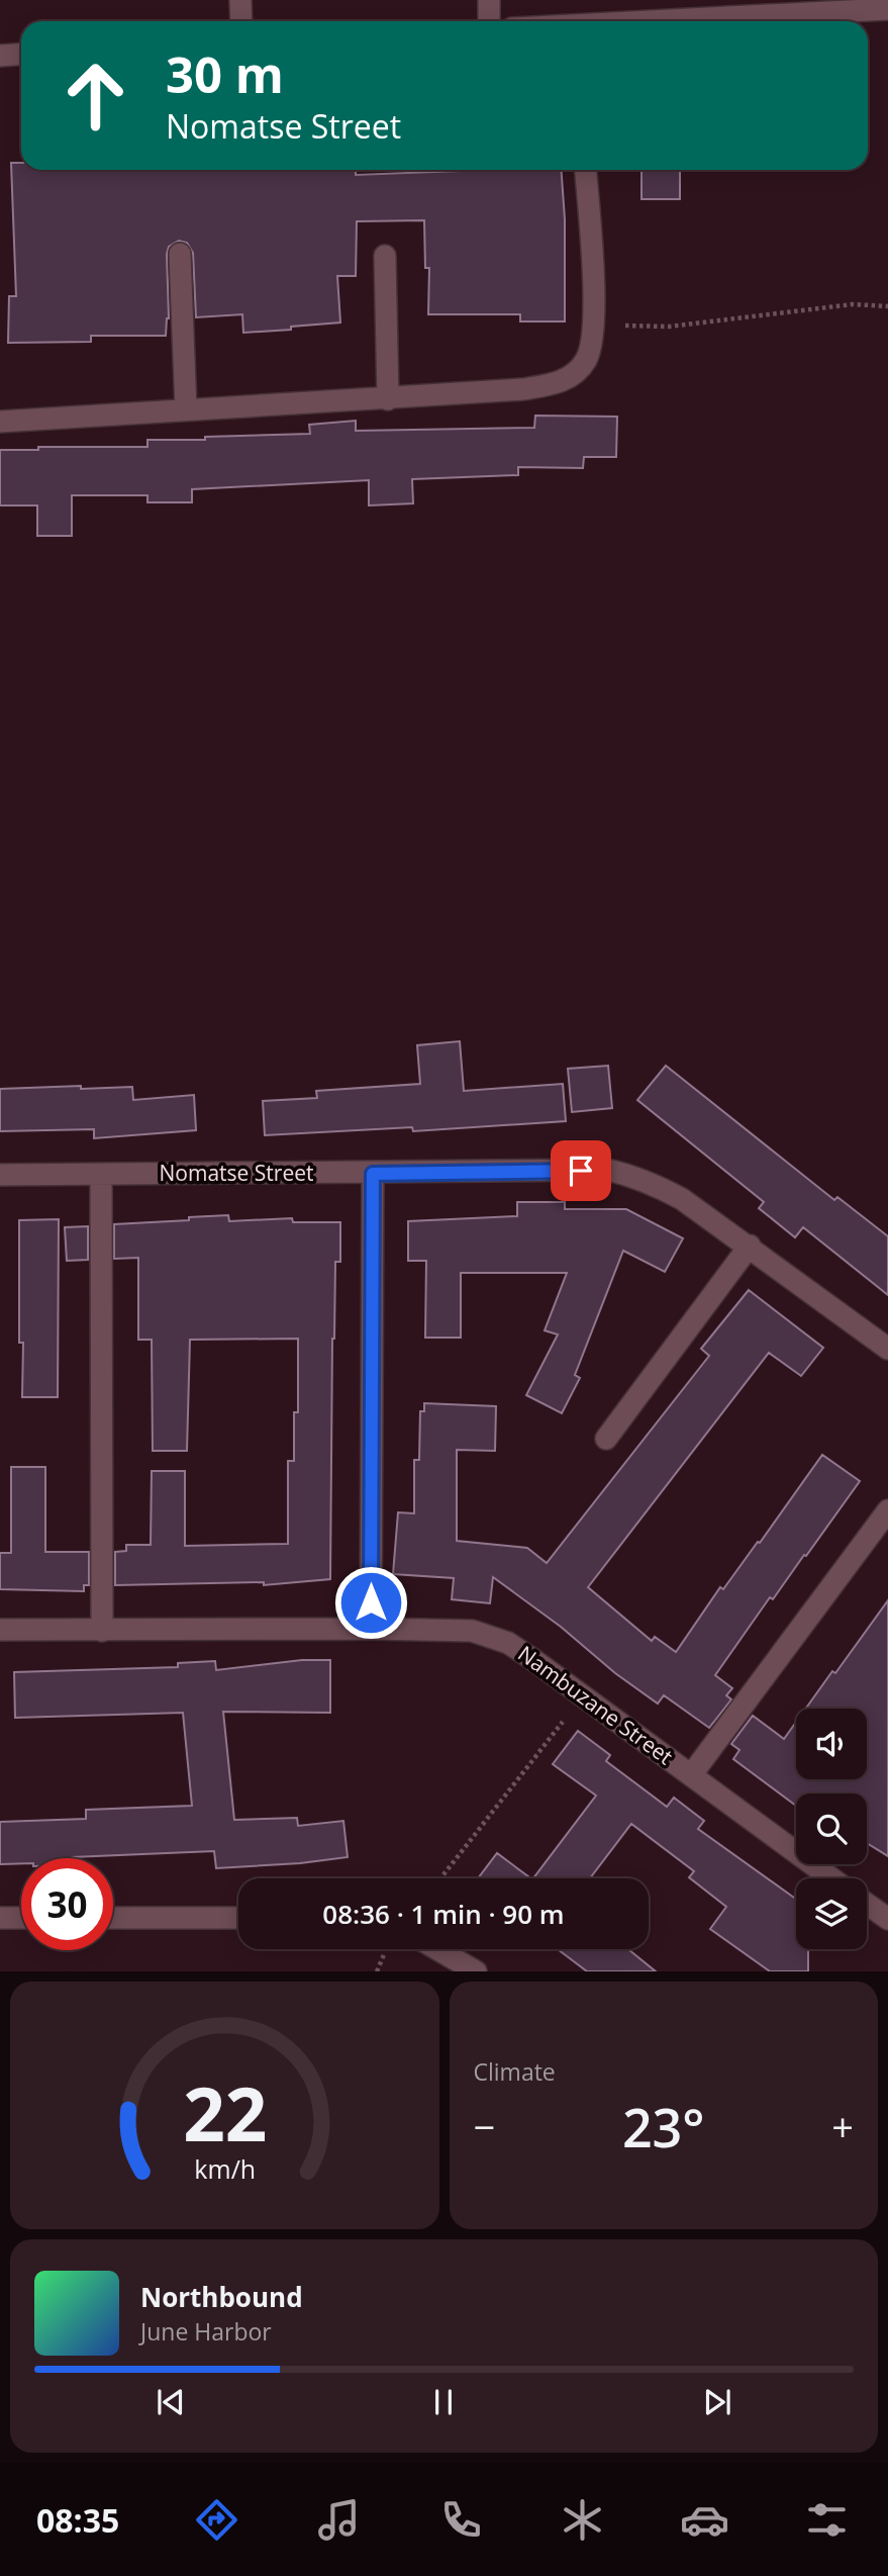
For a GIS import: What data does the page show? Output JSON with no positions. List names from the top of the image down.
{
  "streets": {
    "street": ["Nomatse Street", "Nambuzane Street"]
  },
  "page": {
    "turn": ["30 m", "Nomatse Street"],
    "limit": "30",
    "trip": "08:36 · 1 min · 90 m",
    "tile": "Climate",
    "heat": ["−", "23°", "+"],
    "song": ["Northbound", "June Harbor"],
    "tabs": "08:35",
    "gauge": ["22", "km/h"]
  }
}
